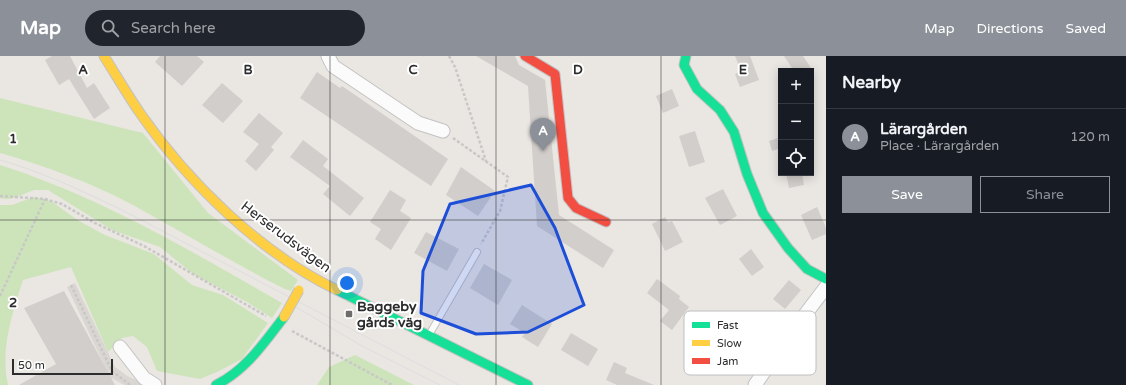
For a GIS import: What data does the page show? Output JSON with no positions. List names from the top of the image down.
{
  "streets": {
    "street": ["Herserudsvägen"]
  },
  "places": {
    "transit": ["Baggeby gårds väg"]
  },
  "legend": ["Fast", "Slow", "Jam"],
  "scale_bar": "50 m",
  "page": {
    "header": "Map",
    "search": "Search here",
    "nav": ["Map", "Directions", "Saved"],
    "heading": "Nearby",
    "map_buttons": ["+", "−"],
    "list": [
      {
        "mark": "A",
        "name": "Lärargården",
        "note": "Place · Lärargården",
        "value": "120 m"
      }
    ],
    "pins": "A",
    "buttons": ["Save", "Share"],
    "scale": "50 m"
  },
  "grid": {
    "columns": [
      "A",
      "B",
      "C",
      "D",
      "E"
    ],
    "rows": ["1", "2"]
  }
}
